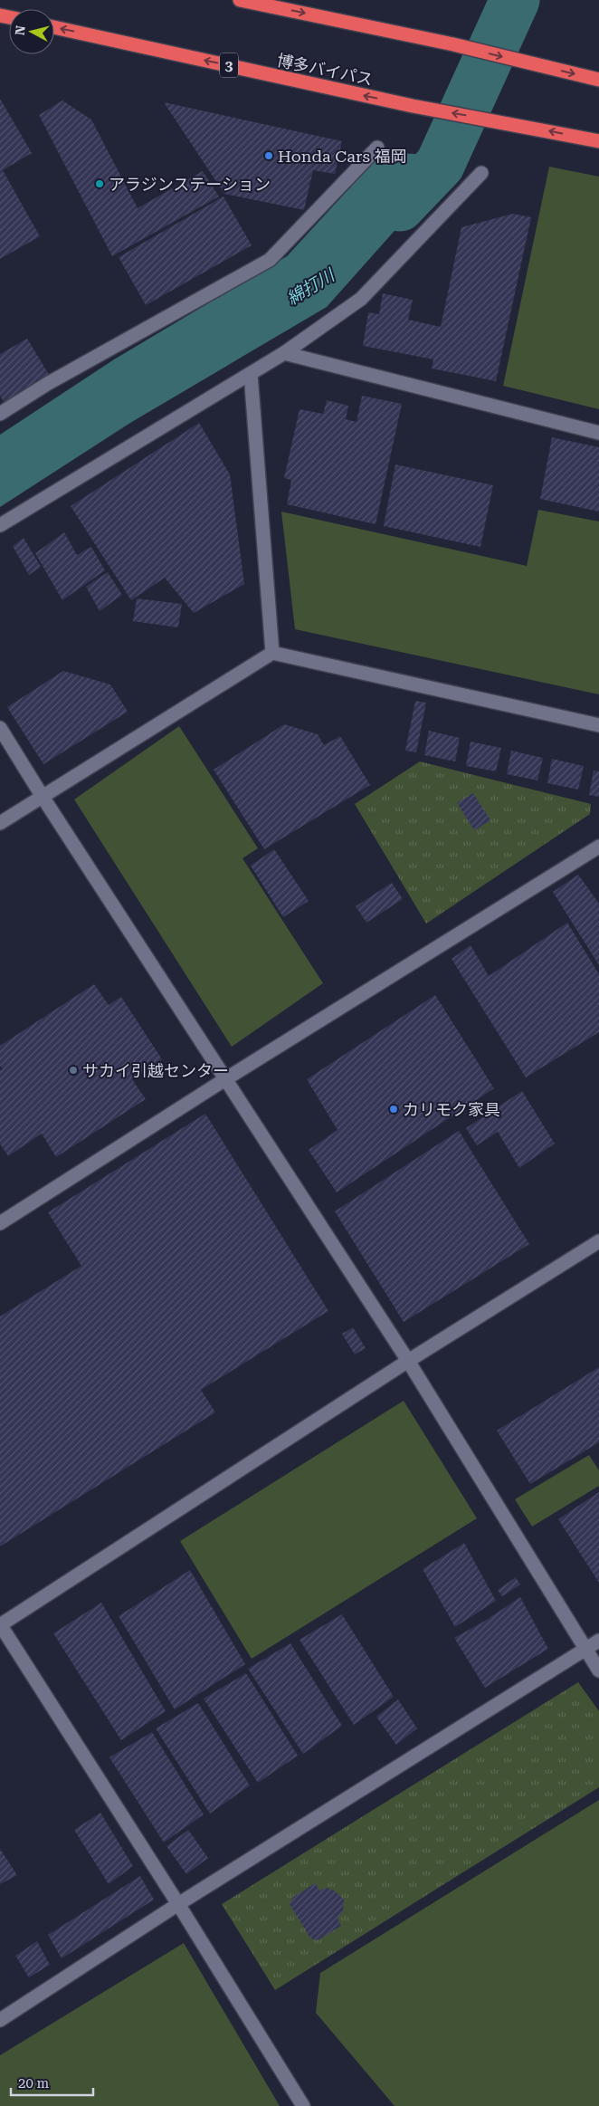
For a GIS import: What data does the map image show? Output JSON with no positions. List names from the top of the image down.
{
  "streets": {
    "highway": ["3", "博多バイパス"]
  },
  "water": ["綿打川"],
  "places": [
    "Honda Cars 福岡",
    "アラジンステーション",
    "サカイ引越センター",
    "カリモク家具"
  ],
  "scale_bar": "20 m",
  "north": "left"
}
